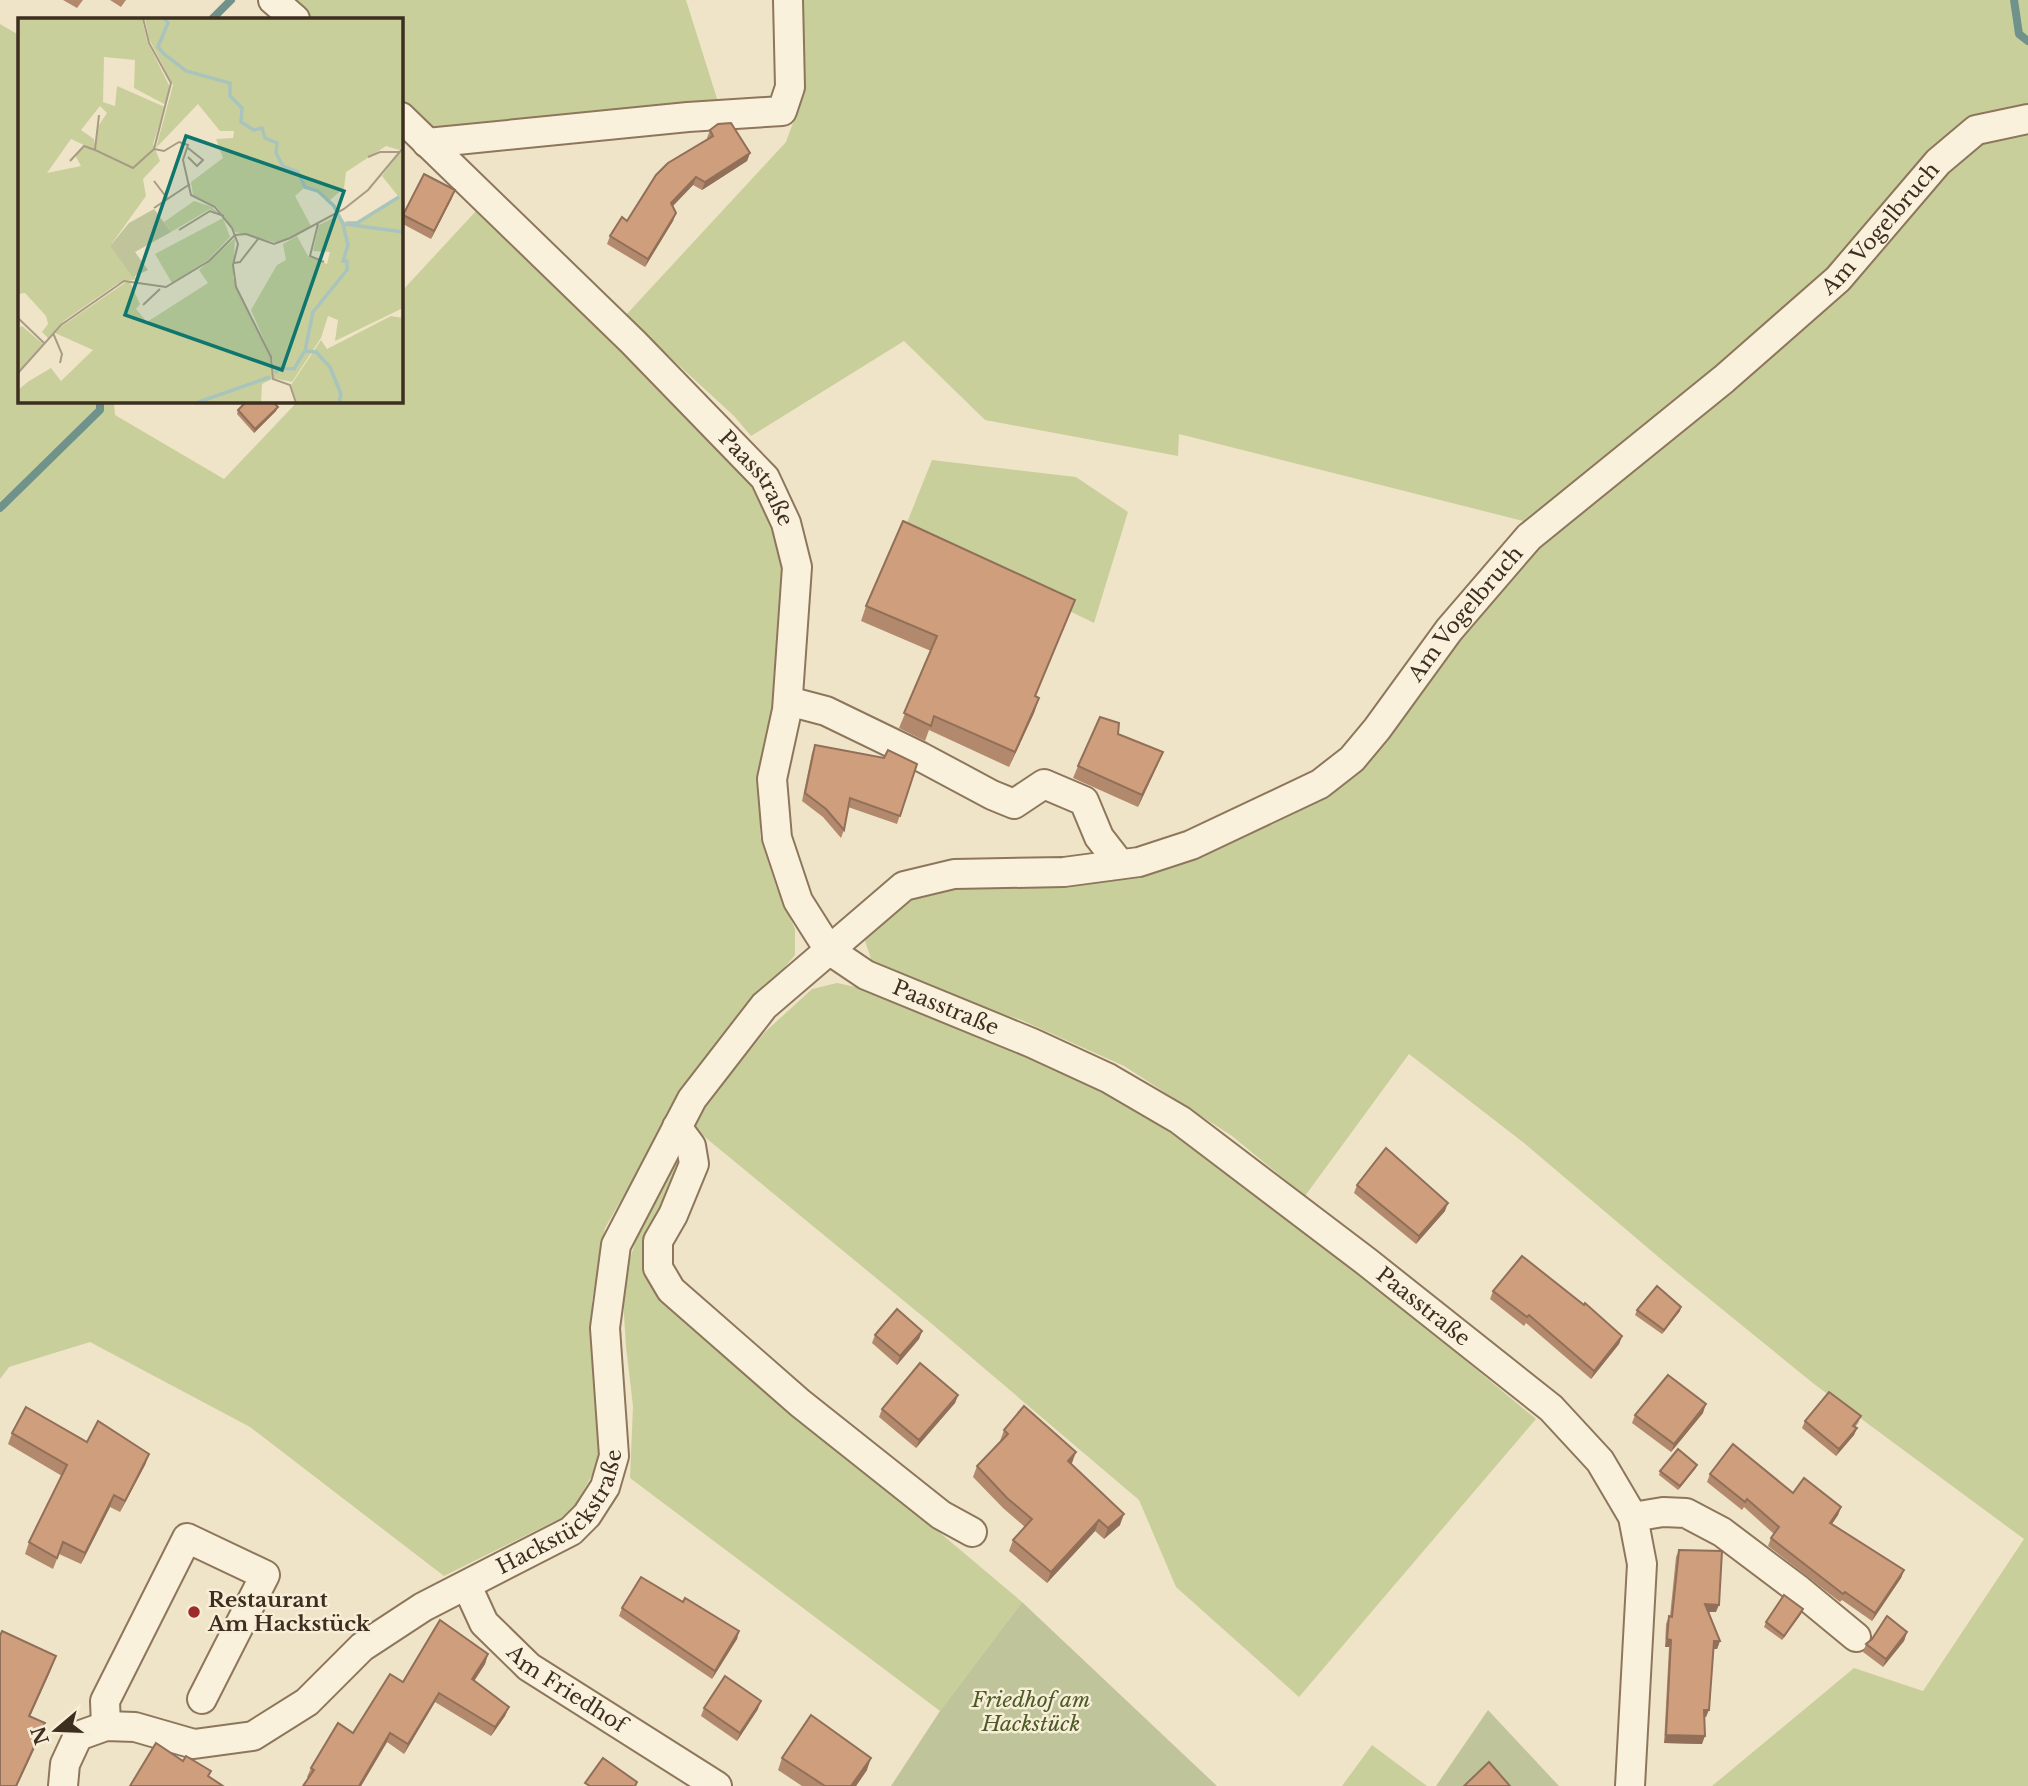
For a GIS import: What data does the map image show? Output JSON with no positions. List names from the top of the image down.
{
  "streets": {
    "street": [
      "Am Vogelbruch",
      "Paasstraße",
      "Hackstückstraße",
      "Am Friedhof"
    ]
  },
  "crossings": [
    ["Am Vogelbruch", "Paasstraße"],
    ["Am Vogelbruch", "Hackstückstraße"],
    ["Paasstraße", "Hackstückstraße"],
    ["Hackstückstraße", "Am Friedhof"]
  ],
  "parks": ["Friedhof am Hackstück"],
  "places": ["Restaurant Am Hackstück"],
  "north": "left"
}
